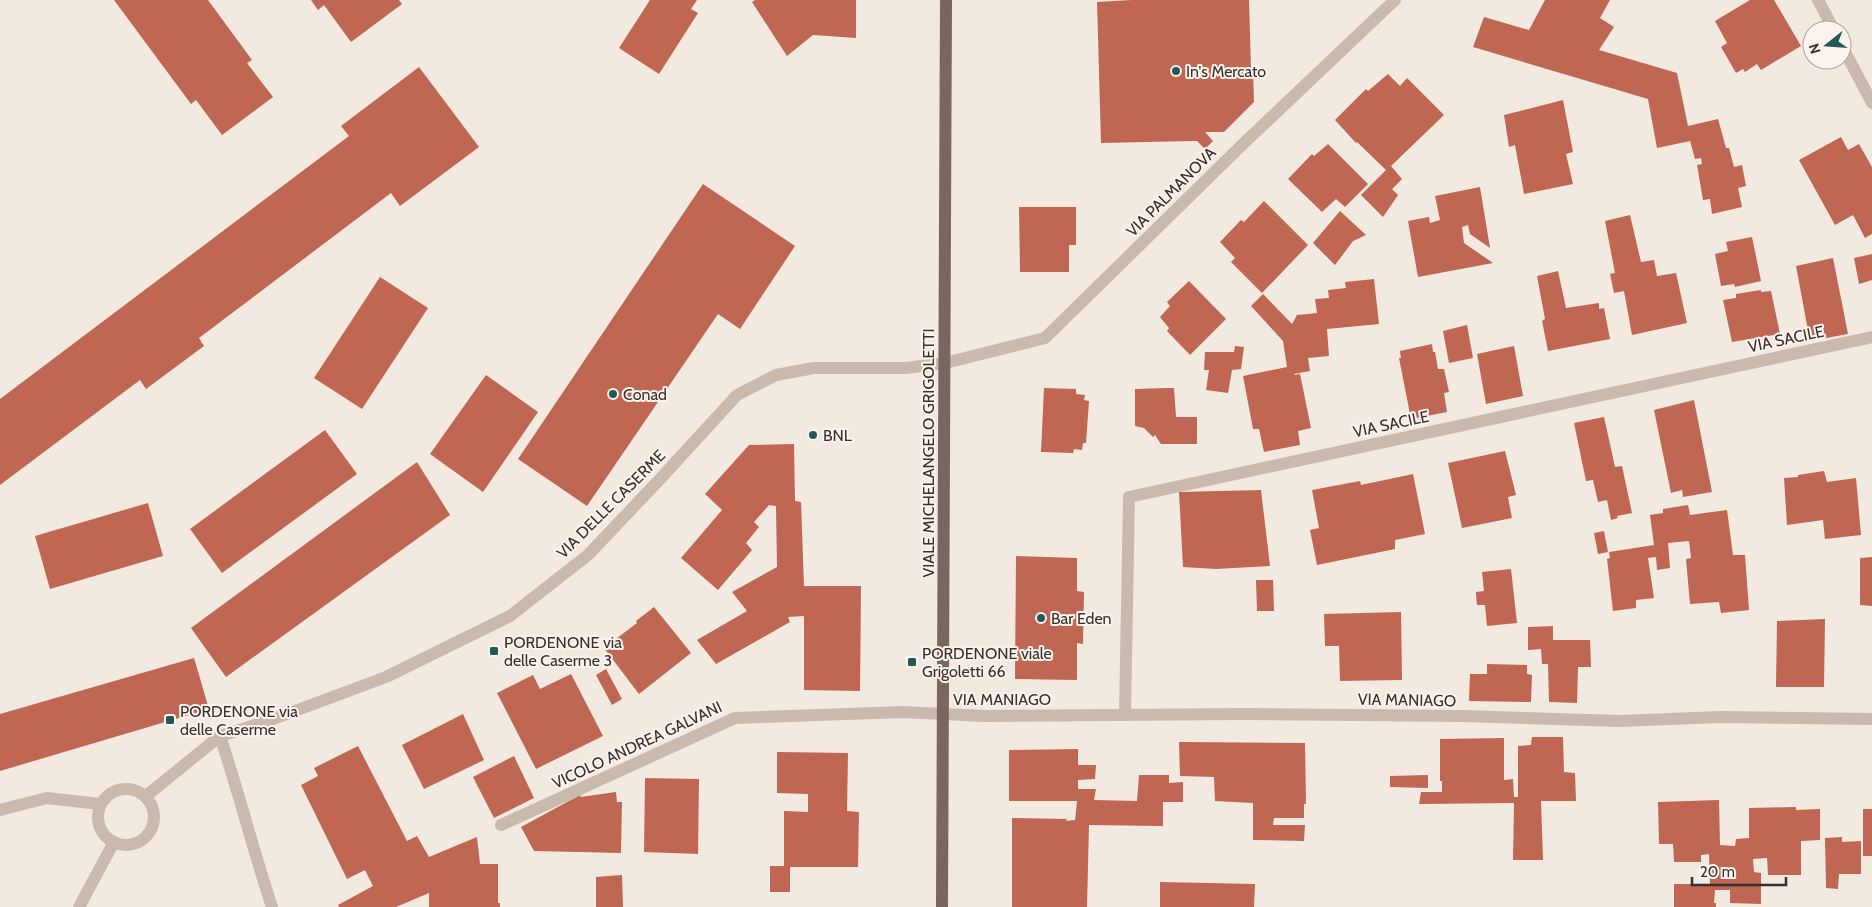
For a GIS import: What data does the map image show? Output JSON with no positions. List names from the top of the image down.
{
  "streets": {
    "main road": ["VIALE MICHELANGELO GRIGOLETTI"],
    "street": [
      "VIA PALMANOVA",
      "VIA SACILE",
      "VIA DELLE CASERME",
      "VIA MANIAGO",
      "VICOLO ANDREA GALVANI"
    ]
  },
  "crossings": [
    ["VIA PALMANOVA", "VIALE MICHELANGELO GRIGOLETTI"],
    ["VIA PALMANOVA", "VIA DELLE CASERME"],
    ["VIA SACILE", "VIA MANIAGO"],
    ["VIALE MICHELANGELO GRIGOLETTI", "VIA DELLE CASERME"],
    ["VIALE MICHELANGELO GRIGOLETTI", "VIA MANIAGO"],
    ["VIALE MICHELANGELO GRIGOLETTI", "VICOLO ANDREA GALVANI"],
    ["VIA MANIAGO", "VICOLO ANDREA GALVANI"]
  ],
  "places": {
    "other": [
      "In's Mercato",
      "Conad",
      "BNL",
      "Bar Eden"
    ],
    "transit": ["PORDENONE via delle Caserme 3", "PORDENONE viale Grigoletti 66", "PORDENONE via delle Caserme"]
  },
  "scale_bar": "20 m",
  "north": "left"
}
